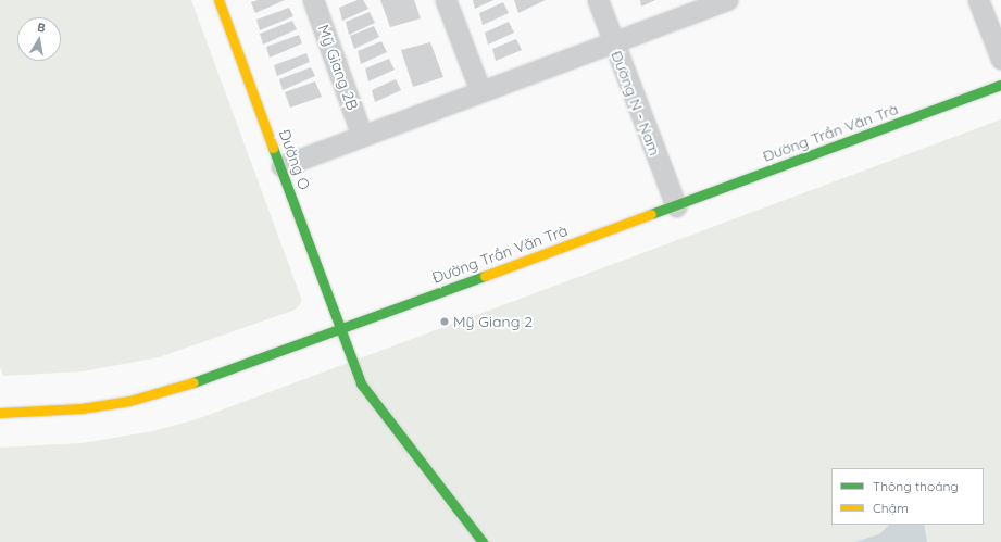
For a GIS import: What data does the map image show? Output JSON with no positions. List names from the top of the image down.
{
  "streets": {
    "main road": ["Đường Trần Văn Trà", "Đường O"],
    "street": ["Mỹ Giang 2B", "Đường N - Nam"]
  },
  "crossings": [
    ["Đường N - Nam", "Đường Trần Văn Trà"],
    ["Đường Trần Văn Trà", "Đường O"]
  ],
  "places": ["Mỹ Giang 2"],
  "legend": ["Thông thoáng", "Chậm"],
  "north": "top"
}
